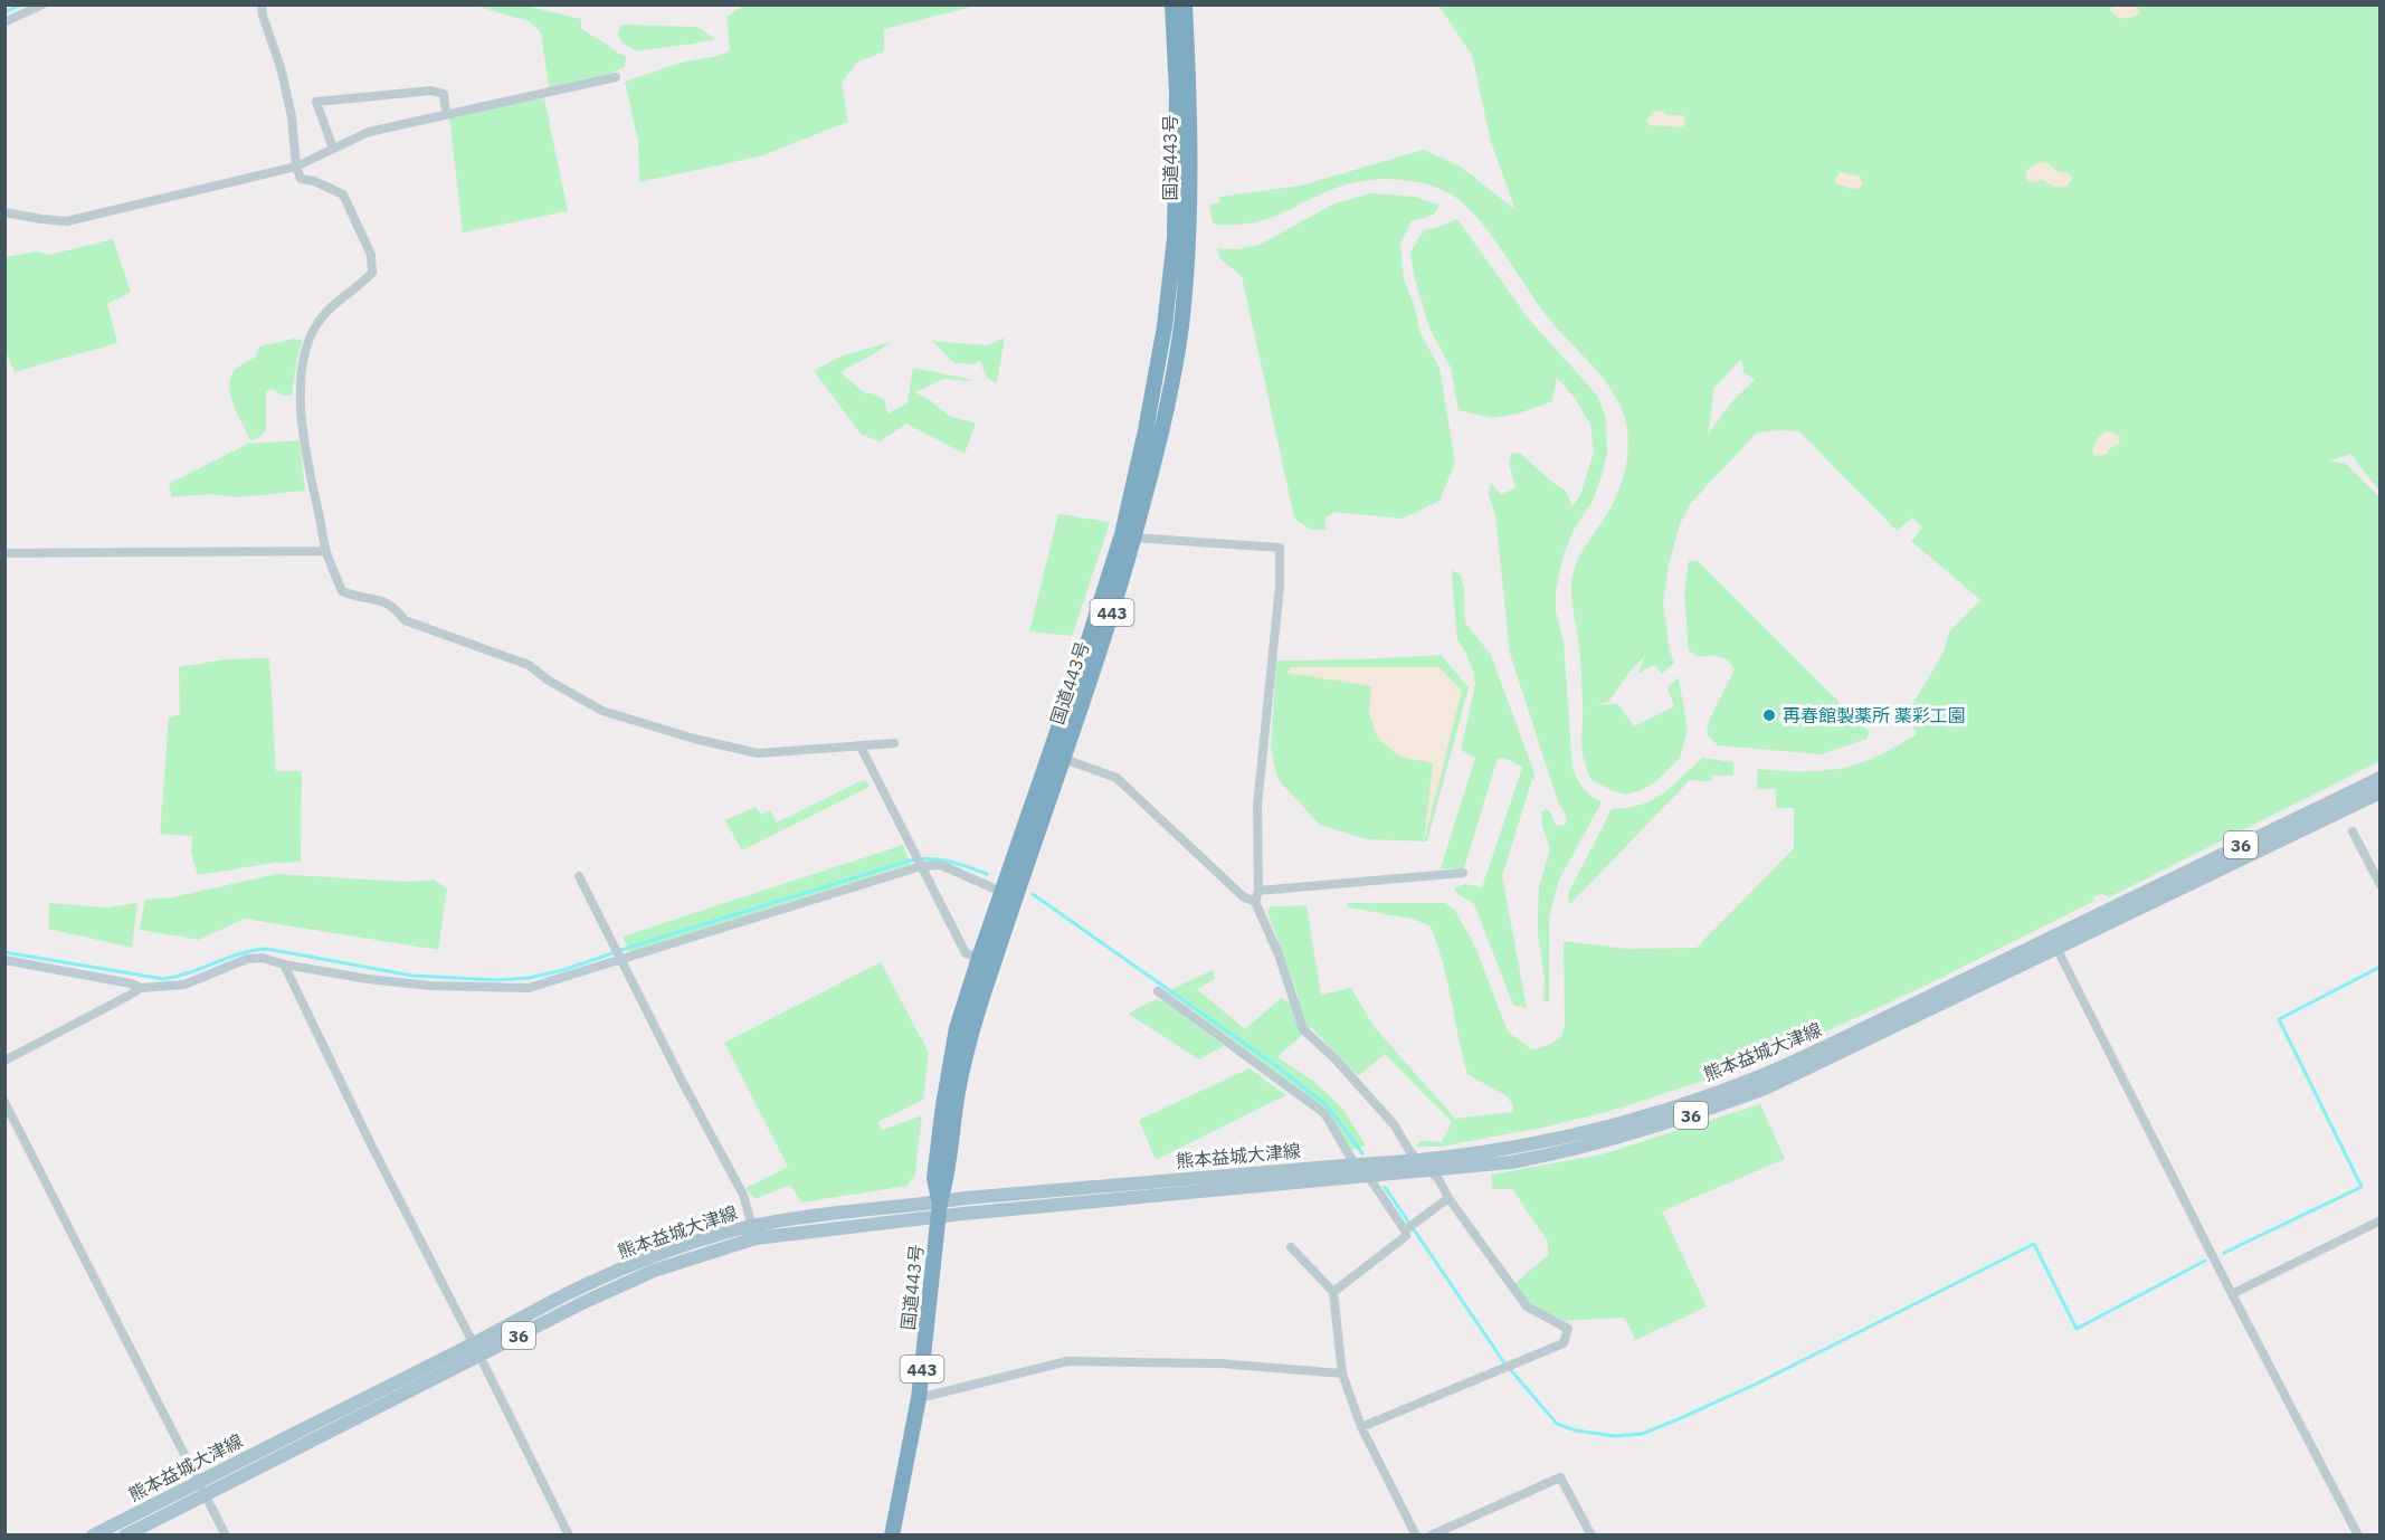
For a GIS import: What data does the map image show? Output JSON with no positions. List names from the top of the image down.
{
  "streets": {
    "highway": ["国道443号", "443"],
    "main road": ["36", "熊本益城大津線"]
  },
  "crossings": [
    ["国道443号", "熊本益城大津線"]
  ],
  "places": ["再春館製薬所 薬彩工園"]
}
